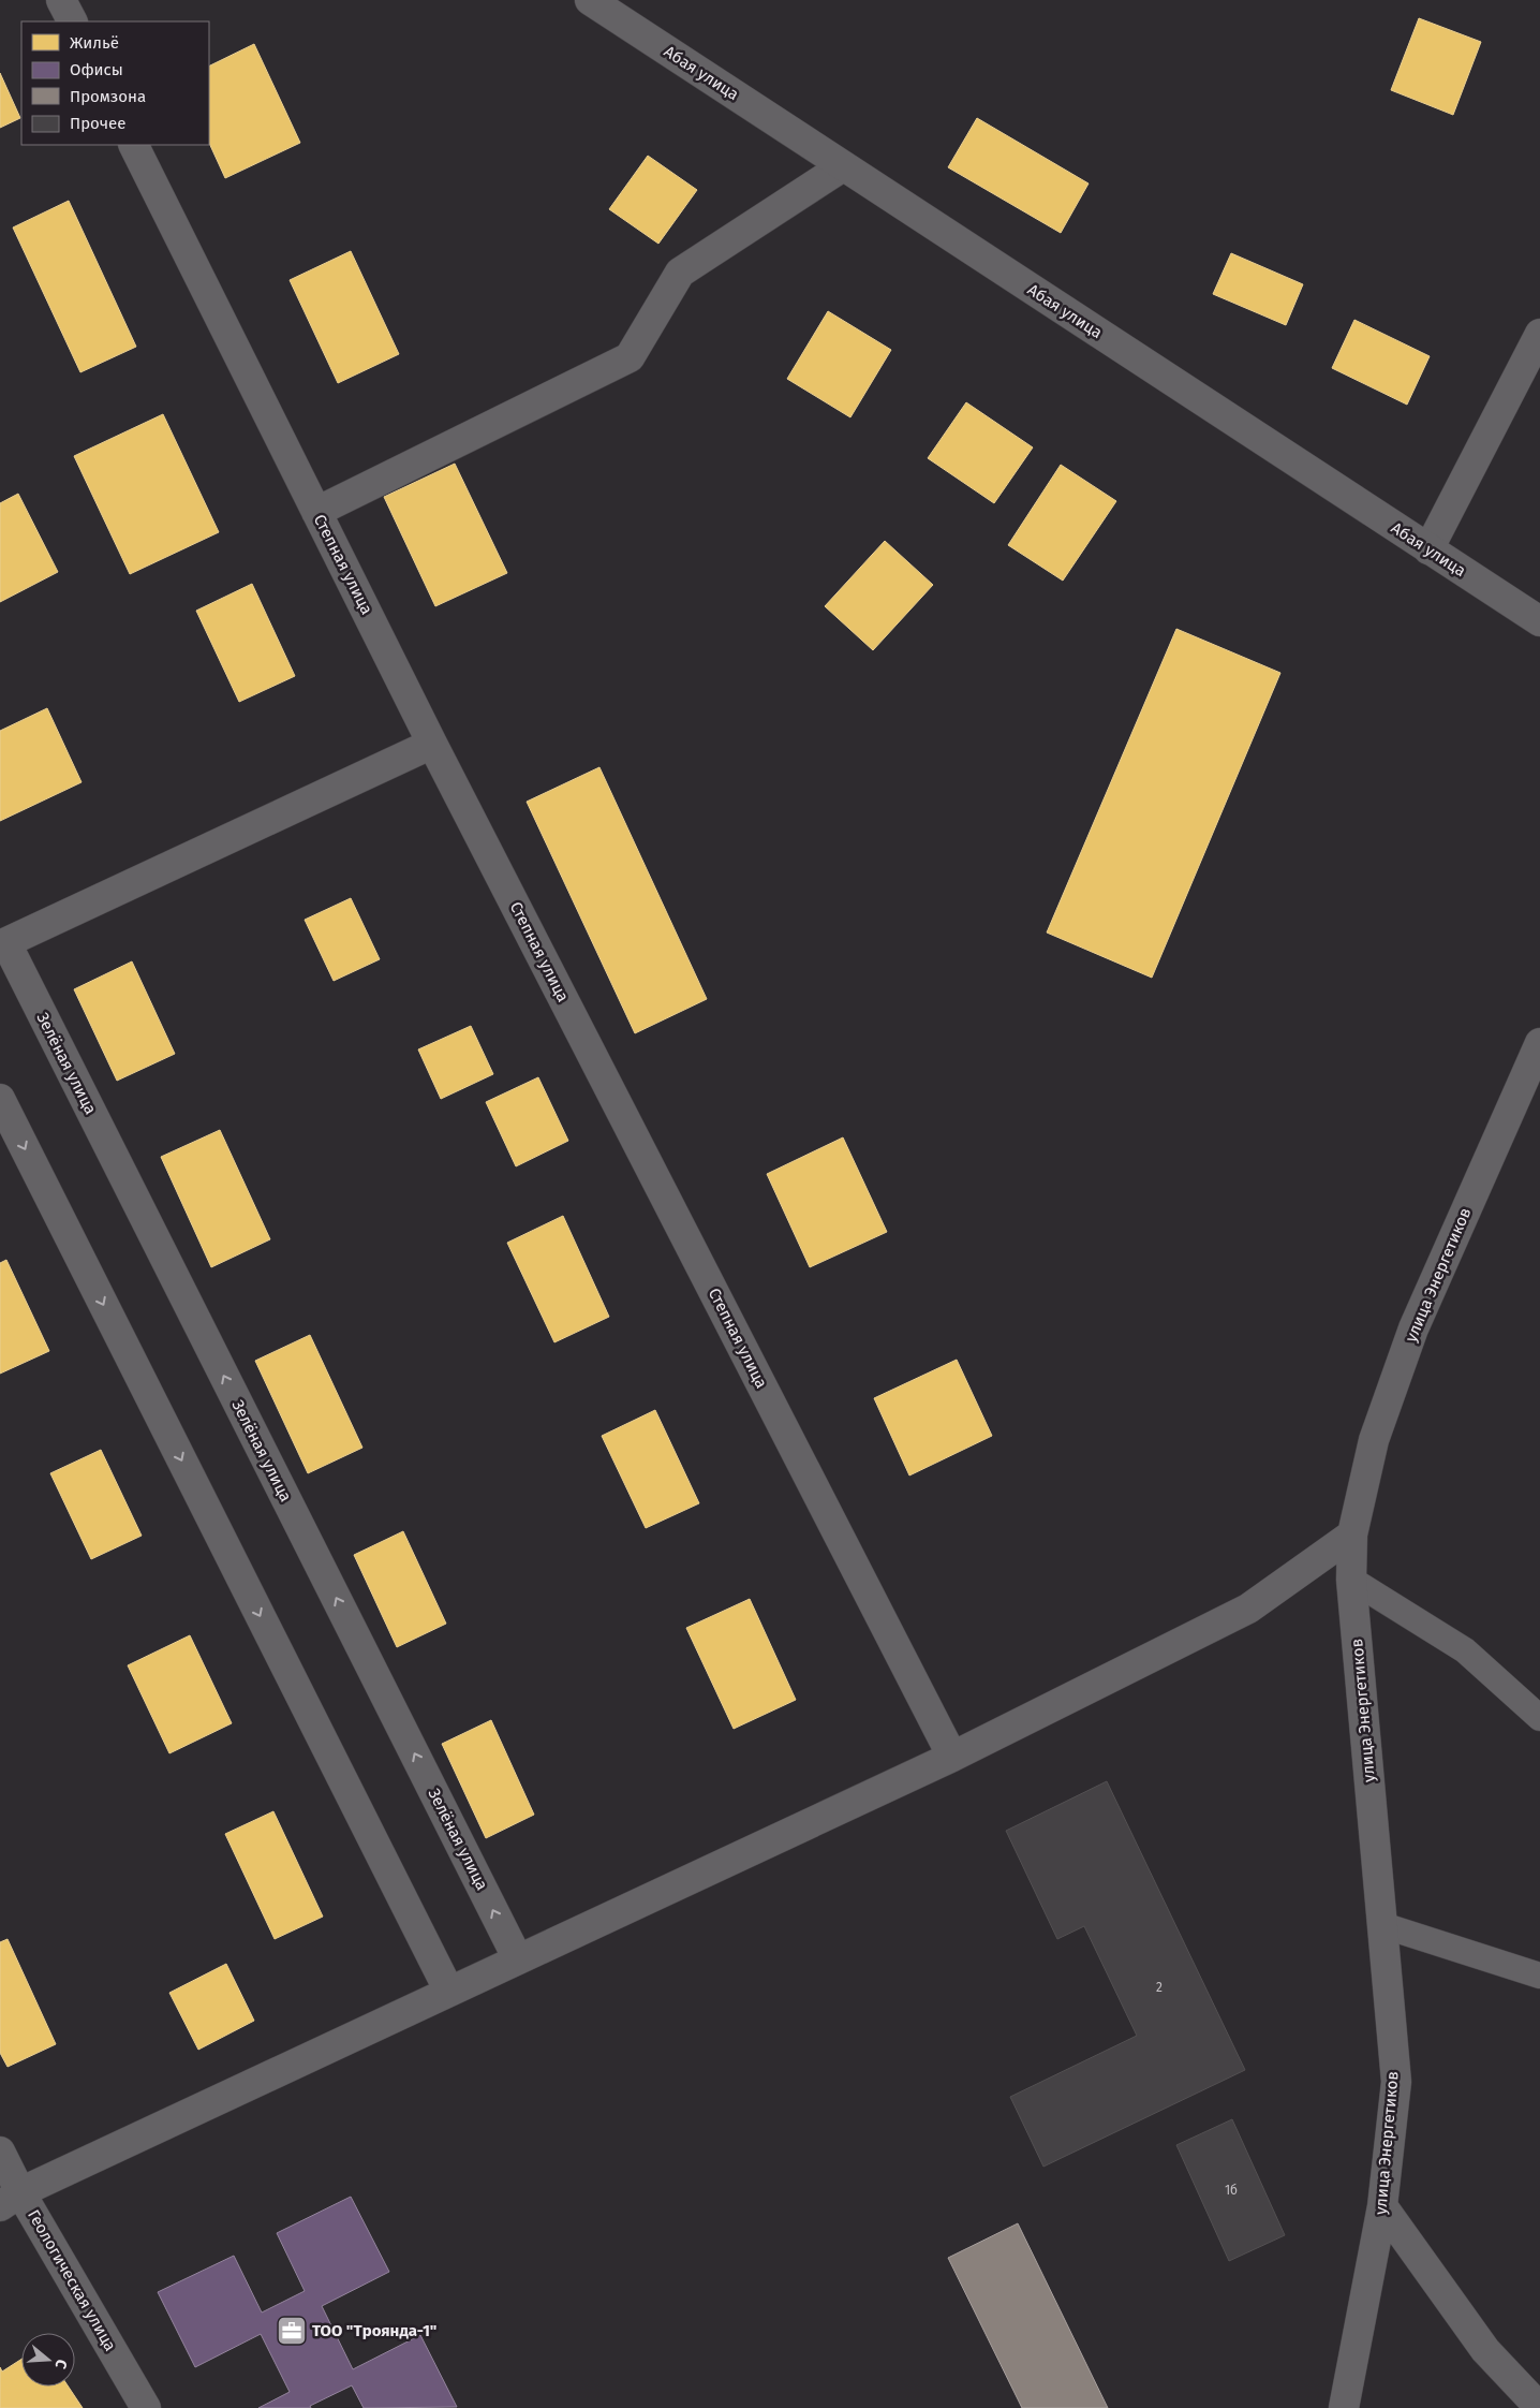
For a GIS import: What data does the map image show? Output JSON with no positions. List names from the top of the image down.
{
  "streets": {
    "street": [
      "Абая улица",
      "Степная улица",
      "Зелёная улица",
      "улица Энергетиков",
      "Геологическая улица"
    ]
  },
  "places": {
    "office": ["ТОО \"Троянда-1\""]
  },
  "house_numbers": ["2", "1б"],
  "legend": [
    "Жильё",
    "Офисы",
    "Промзона",
    "Прочее"
  ],
  "north": "right"
}
